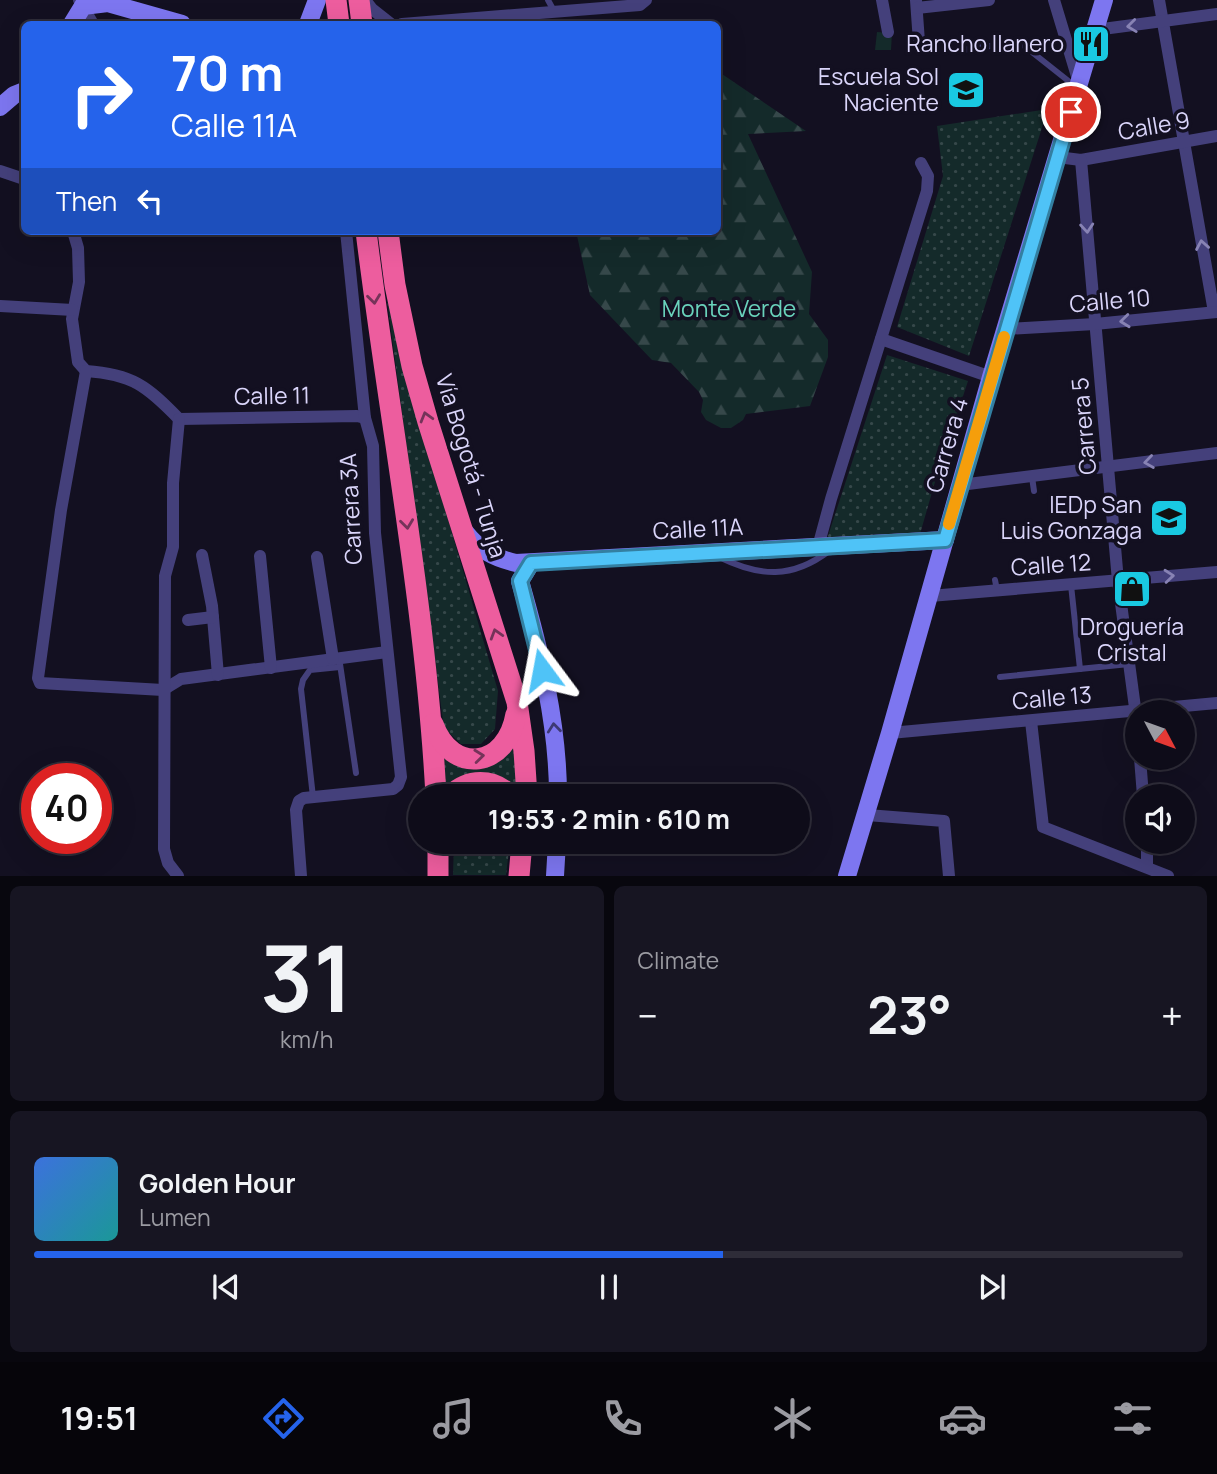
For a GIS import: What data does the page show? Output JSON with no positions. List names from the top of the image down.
{
  "streets": {
    "highway": ["Vía Bogotá - Tunja"],
    "street": [
      "Calle 9",
      "Calle 10",
      "Calle 11",
      "Carrera 5",
      "Carrera 4",
      "Carrera 3A",
      "Calle 11A",
      "Calle 12",
      "Calle 13"
    ]
  },
  "crossings": [
    ["Calle 9", "Carrera 5"],
    ["Calle 9", "Carrera 4"],
    ["Calle 10", "Carrera 5"],
    ["Calle 10", "Carrera 4"],
    ["Calle 11", "Carrera 3A"],
    ["Carrera 5", "Calle 12"],
    ["Carrera 4", "Calle 11A"],
    ["Carrera 4", "Calle 12"],
    ["Carrera 4", "Calle 13"],
    ["Vía Bogotá - Tunja", "Calle 11A"]
  ],
  "one_way": ["Calle 10"],
  "parks": ["Monte Verde"],
  "places": {
    "restaurant": ["Rancho llanero"],
    "school or university": ["Escuela Sol Naciente", "IEDp San Luis Gonzaga"],
    "shop": ["Droguería Cristal"]
  },
  "north": "bottom right",
  "page": {
    "turn": ["70 m", "Calle 11A"],
    "then": "Then",
    "limit": "40",
    "trip": "19:53 · 2 min · 610 m",
    "tile": [
      ["31", "km/h"],
      "Climate"
    ],
    "heat": ["−", "23°", "+"],
    "song": ["Golden Hour", "Lumen"],
    "tabs": "19:51"
  }
}
